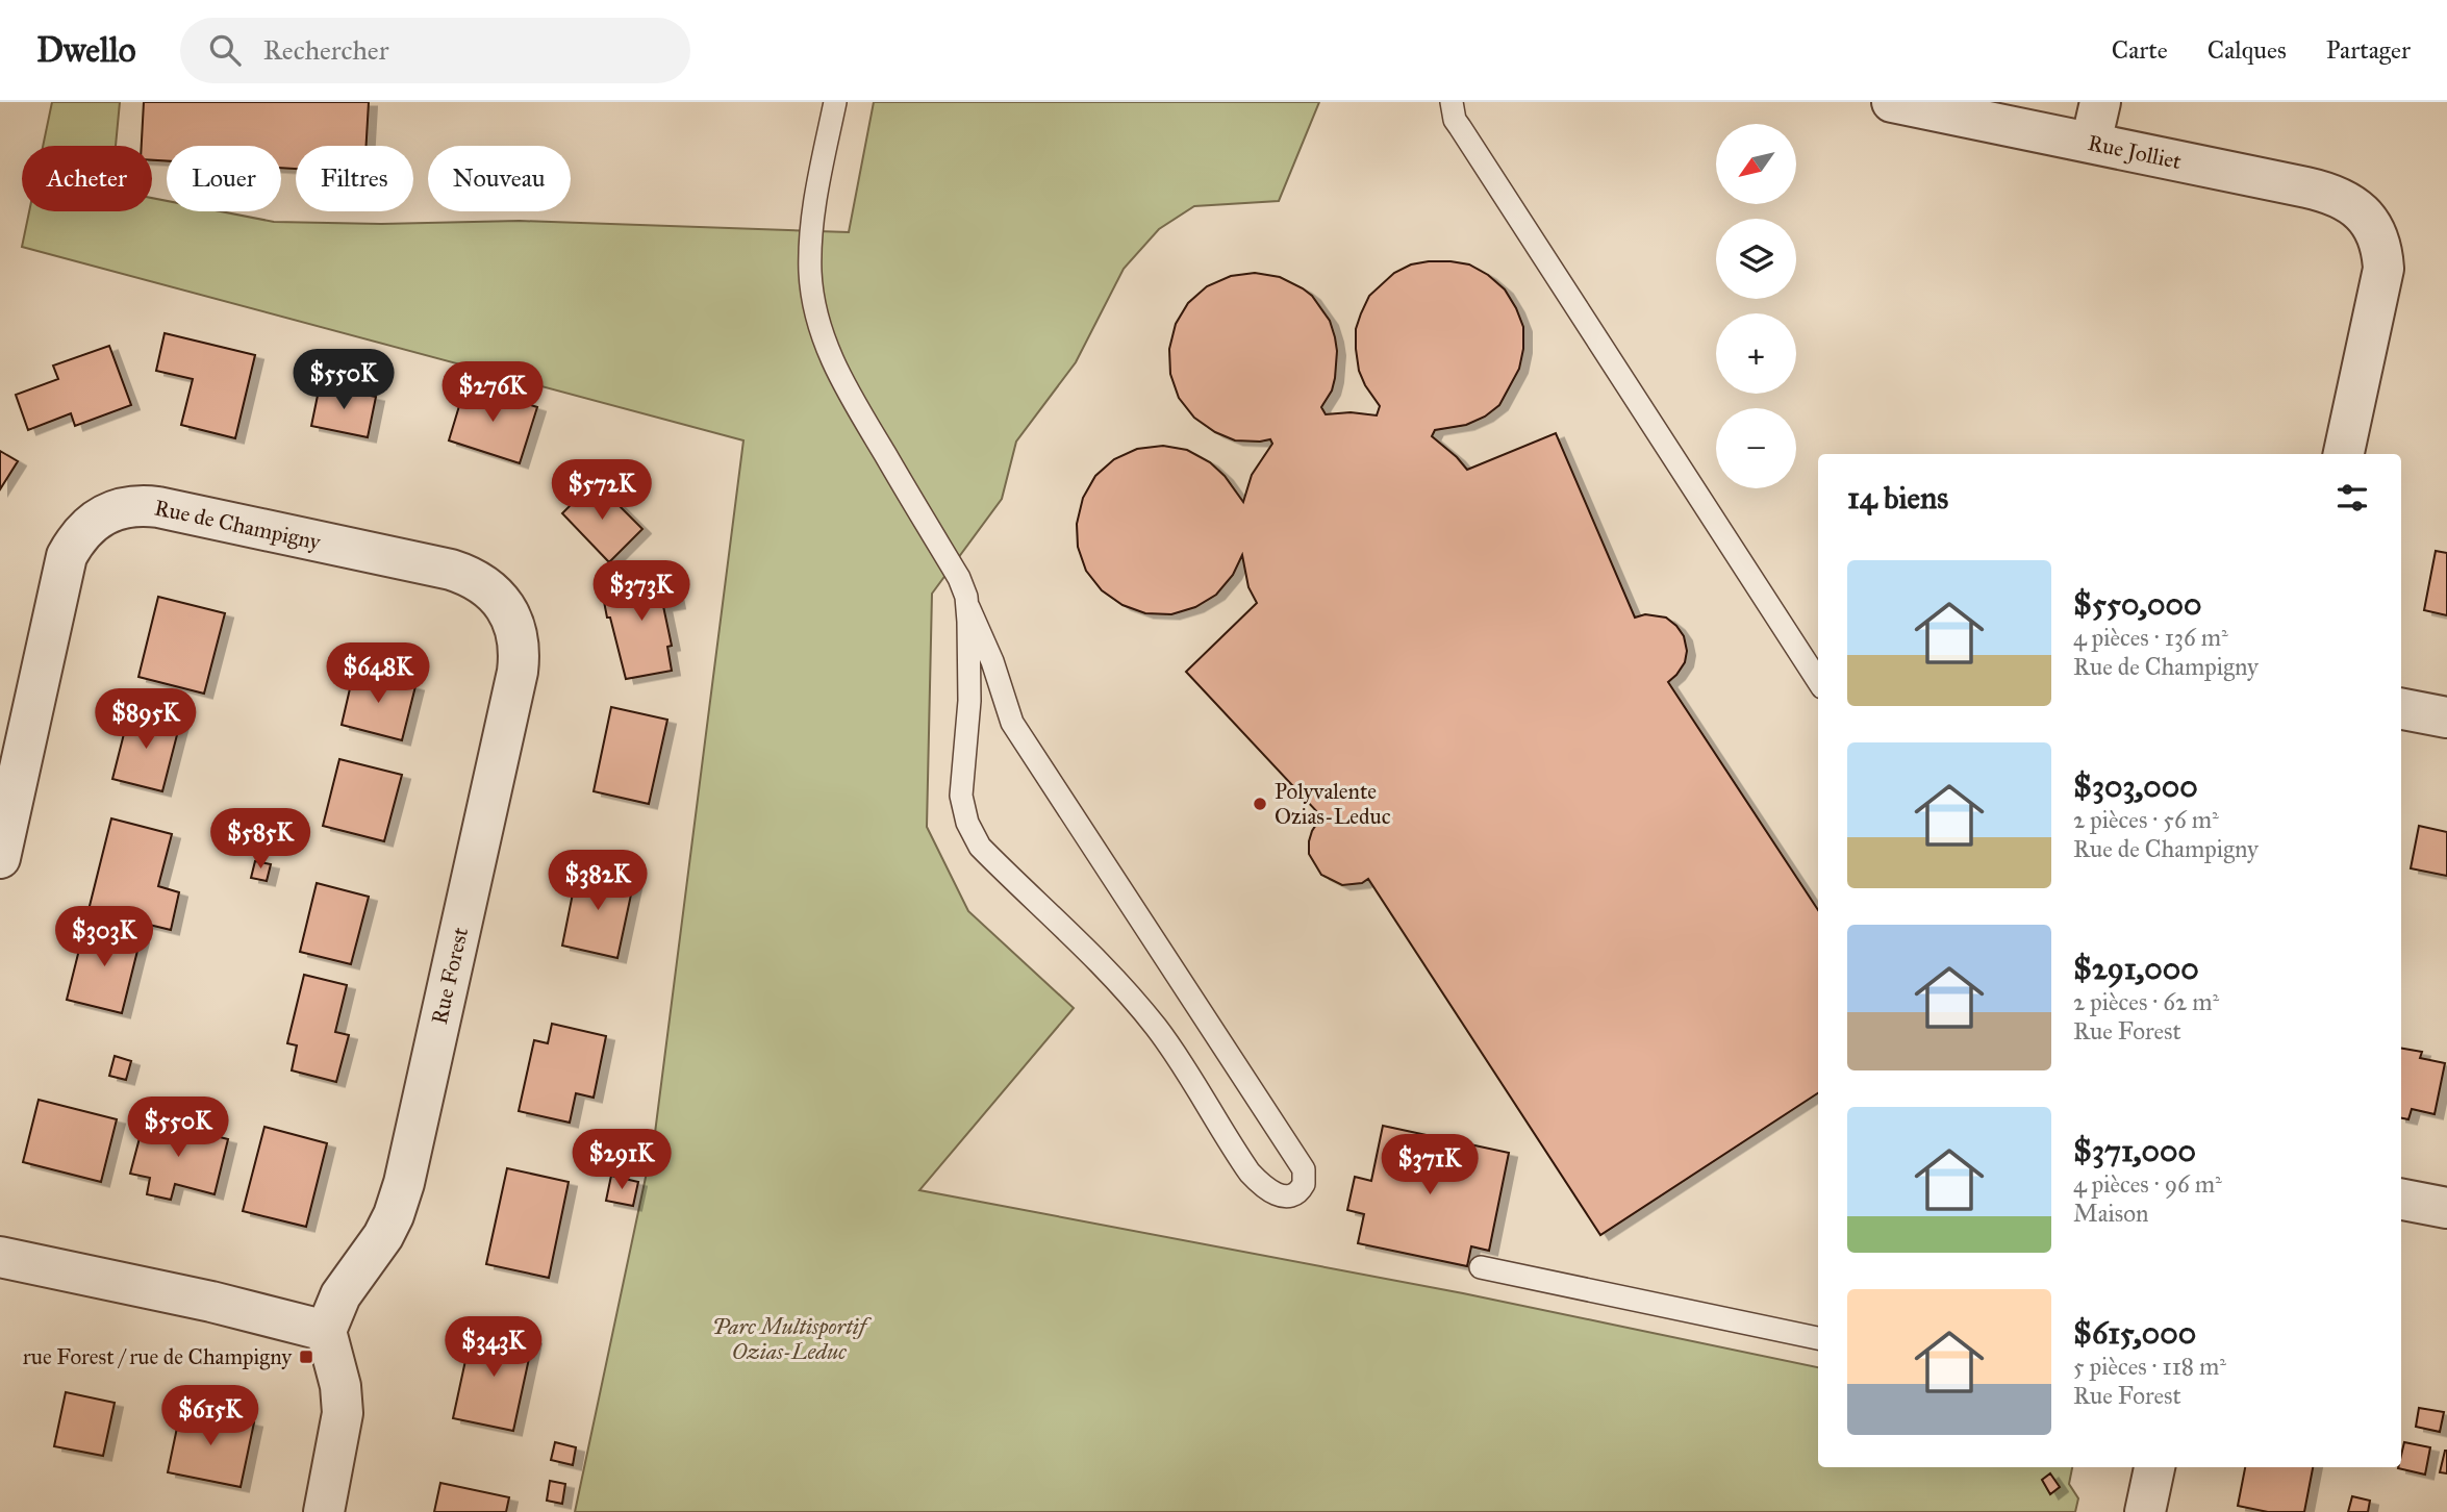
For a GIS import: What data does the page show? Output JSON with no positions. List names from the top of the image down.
{
  "streets": {
    "street": ["Rue Jolliet", "Rue de Champigny", "Rue Forest"]
  },
  "crossings": [
    ["Rue de Champigny", "Rue Forest"]
  ],
  "parks": ["Parc Multisportif Ozias-Leduc"],
  "places": {
    "other": ["Polyvalente Ozias-Leduc"],
    "transit": ["rue Forest / rue de Champigny"]
  },
  "north": "bottom left",
  "page": {
    "header": "Dwello",
    "search": "Rechercher",
    "nav": ["Carte", "Calques", "Partager"],
    "map_buttons": ["+", "−"],
    "chip": [
      "Acheter",
      "Louer",
      "Filtres",
      "Nouveau"
    ],
    "price": [
      "$550K",
      "$276K",
      "$572K",
      "$373K",
      "$648K",
      "$895K",
      "$585K",
      "$382K",
      "$303K",
      "$550K",
      "$291K",
      "$371K",
      "$343K",
      "$615K"
    ],
    "heading": "14 biens",
    "list": [
      {
        "name": "$550,000",
        "note": "4 pièces · 136 m² · Rue de Champigny"
      },
      {
        "name": "$303,000",
        "note": "2 pièces · 56 m² · Rue de Champigny"
      },
      {
        "name": "$291,000",
        "note": "2 pièces · 62 m² · Rue Forest"
      },
      {
        "name": "$371,000",
        "note": "4 pièces · 96 m² · Maison"
      },
      {
        "name": "$615,000",
        "note": "5 pièces · 118 m² · Rue Forest"
      }
    ]
  }
}
